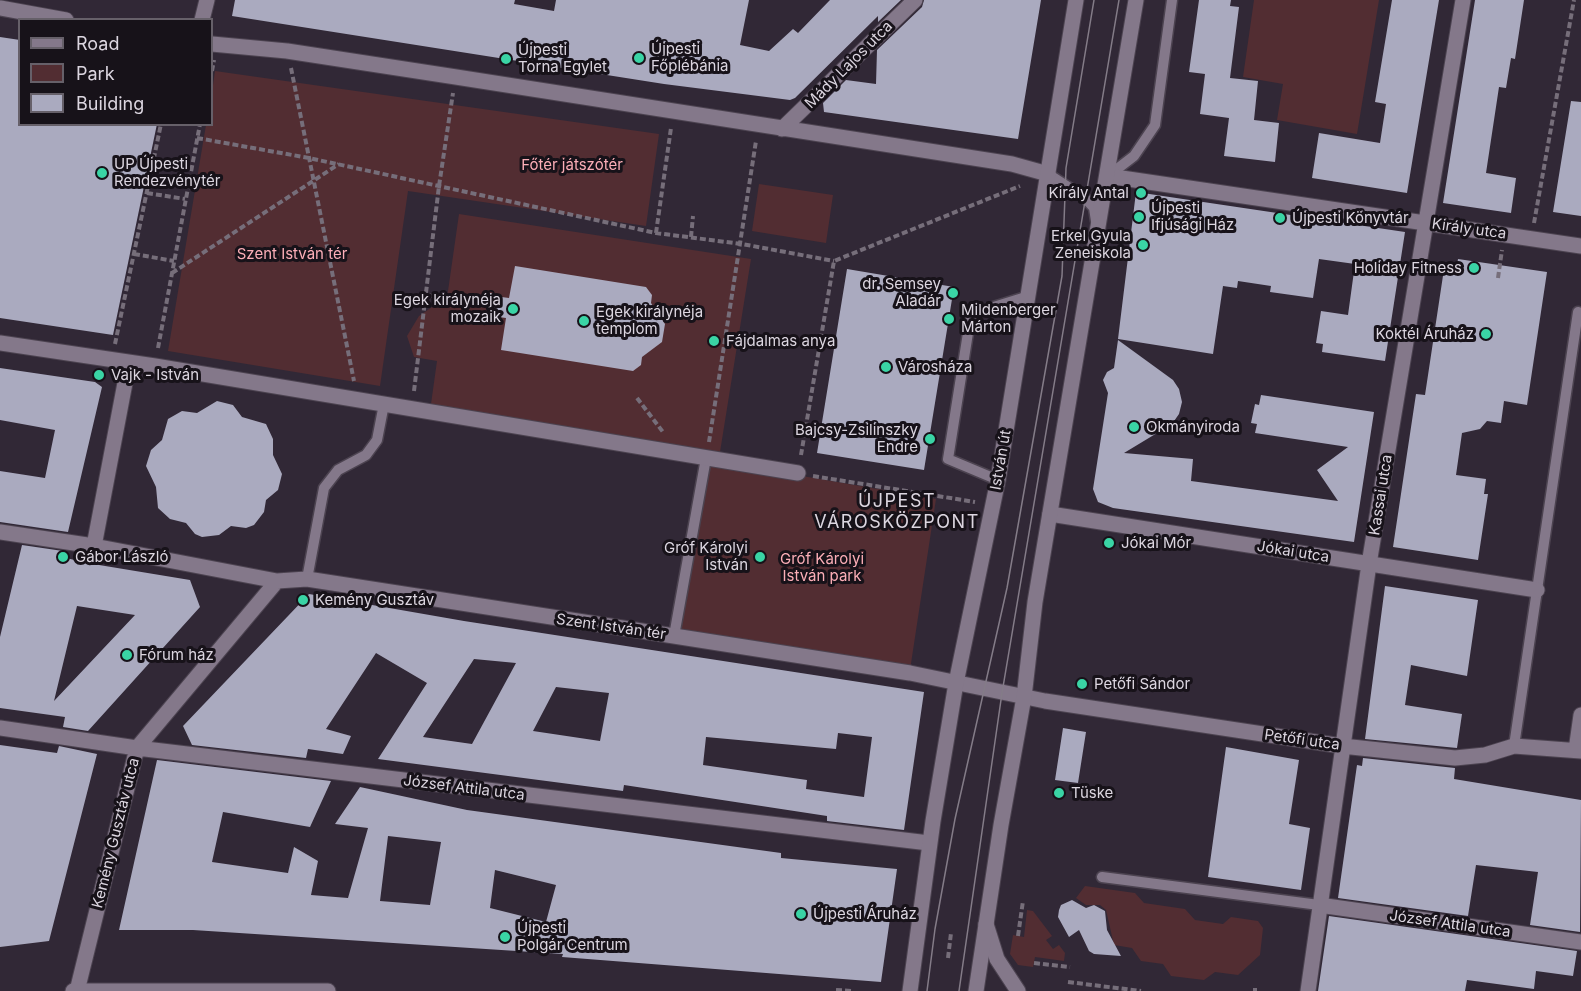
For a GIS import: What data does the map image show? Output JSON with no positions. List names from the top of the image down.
{
  "streets": {
    "street": [
      "Mády Lajos utca",
      "Király utca",
      "István út",
      "Kassai utca",
      "Jókai utca",
      "Szent István tér",
      "Petőfi utca",
      "József Attila utca",
      "Kemény Gusztáv utca"
    ]
  },
  "crossings": [
    ["Király utca", "Kassai utca"],
    ["István út", "Szent István tér"],
    ["István út", "József Attila utca"],
    ["Kassai utca", "Jókai utca"],
    ["Kassai utca", "Petőfi utca"],
    ["Kassai utca", "József Attila utca"],
    ["Szent István tér", "Petőfi utca"],
    ["Szent István tér", "Kemény Gusztáv utca"],
    ["József Attila utca", "Kemény Gusztáv utca"]
  ],
  "districts": ["ÚJPEST VÁROSKÖZPONT"],
  "parks": ["Főtér játszótér", "Szent István tér", "Gróf Károlyi István park"],
  "places": [
    "Újpesti Főplébánia",
    "Újpesti Torna Egylet",
    "UP Újpesti Rendezvénytér",
    "Király Antal",
    "Újpesti Ifjúsági Ház",
    "Újpesti Könyvtár",
    "Erkel Gyula Zeneiskola",
    "Holiday Fitness",
    "dr. Semsey Aladár",
    "Egek királynéja mozaik",
    "Mildenberger Márton",
    "Egek királynéja templom",
    "Koktél Áruház",
    "Fájdalmas anya",
    "Városháza",
    "Vajk - István",
    "Okmányiroda",
    "Bajcsy-Zsilinszky Endre",
    "Jókai Mór",
    "Gábor László",
    "Gróf Károlyi István",
    "Kemény Gusztáv",
    "Fórum ház",
    "Petőfi Sándor",
    "Tüske",
    "Újpesti Áruház",
    "Újpesti Polgár Centrum"
  ],
  "legend": ["Road", "Park", "Building"]
}
